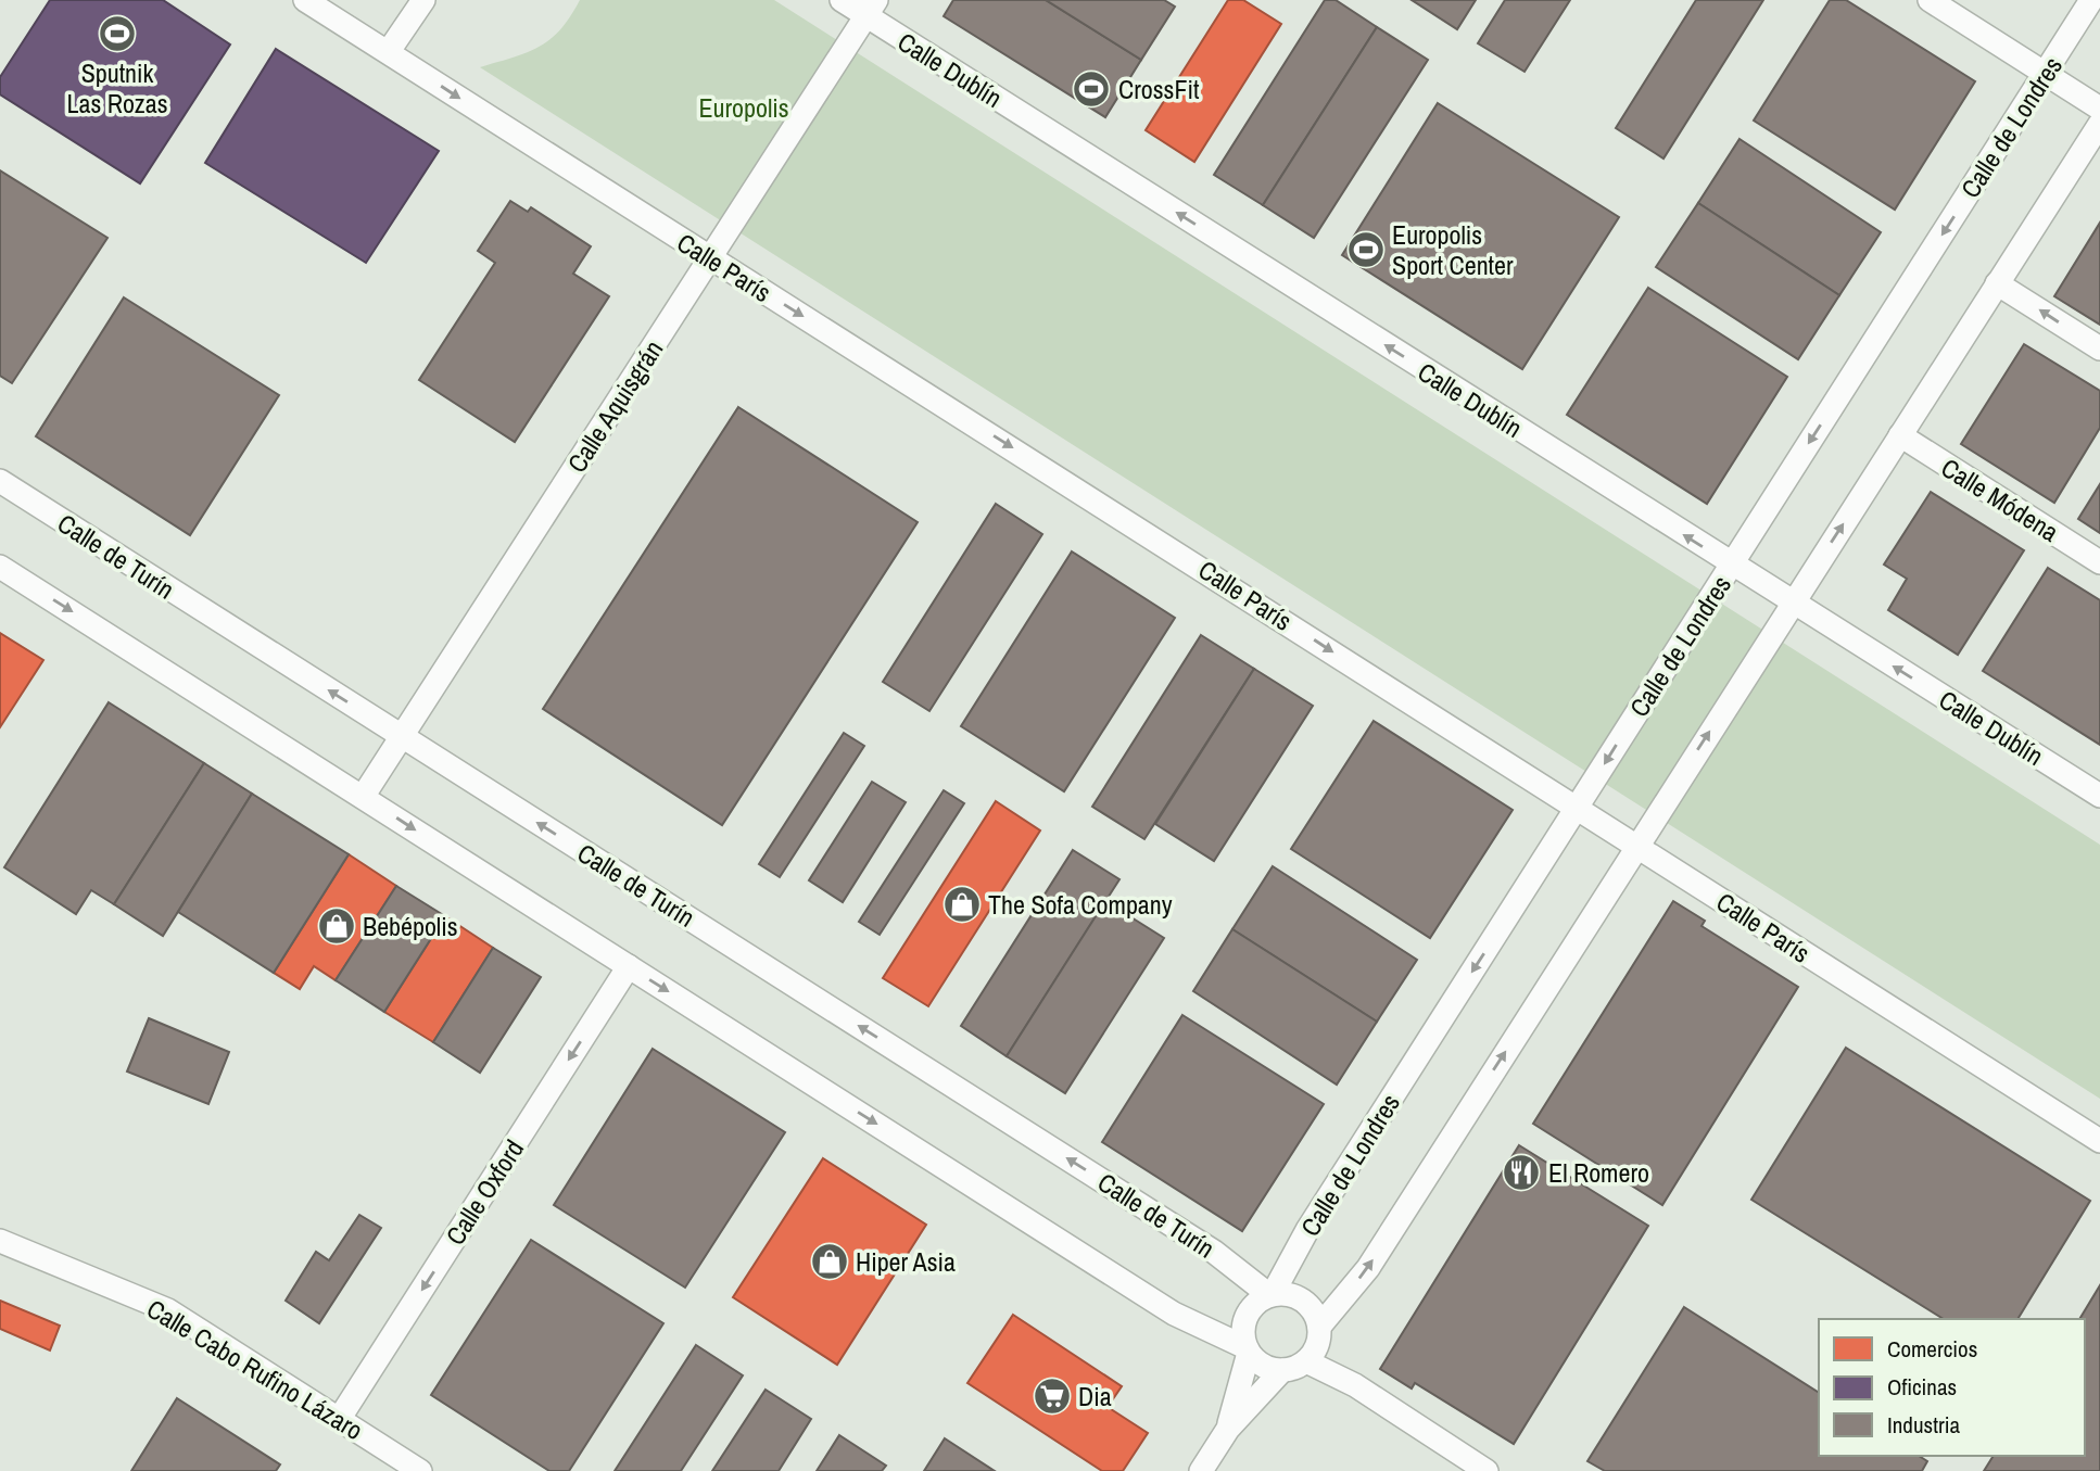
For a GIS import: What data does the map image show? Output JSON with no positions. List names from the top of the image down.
{
  "streets": {
    "street": [
      "Calle Dublín",
      "Calle de Londres",
      "Calle París",
      "Calle Aquisgrán",
      "Calle Módena",
      "Calle de Turín",
      "Calle Oxford",
      "Calle Cabo Rufino Lázaro"
    ]
  },
  "crossings": [
    ["Calle Dublín", "Calle de Londres"],
    ["Calle Dublín", "Calle Aquisgrán"],
    ["Calle de Londres", "Calle París"],
    ["Calle de Londres", "Calle de Turín"],
    ["Calle París", "Calle Aquisgrán"],
    ["Calle Aquisgrán", "Calle de Turín"],
    ["Calle Oxford", "Calle Cabo Rufino Lázaro"]
  ],
  "one_way": ["Calle Dublín", "Calle París", "Calle Oxford"],
  "parks": ["Europolis"],
  "places": {
    "sports": ["Sputnik Las Rozas", "CrossFit", "Europolis Sport Center"],
    "shop": ["The Sofa Company", "Bebépolis", "Hiper Asia"],
    "restaurant": ["El Romero"],
    "supermarket": ["Dia"]
  },
  "legend": ["Comercios", "Oficinas", "Industria"]
}
